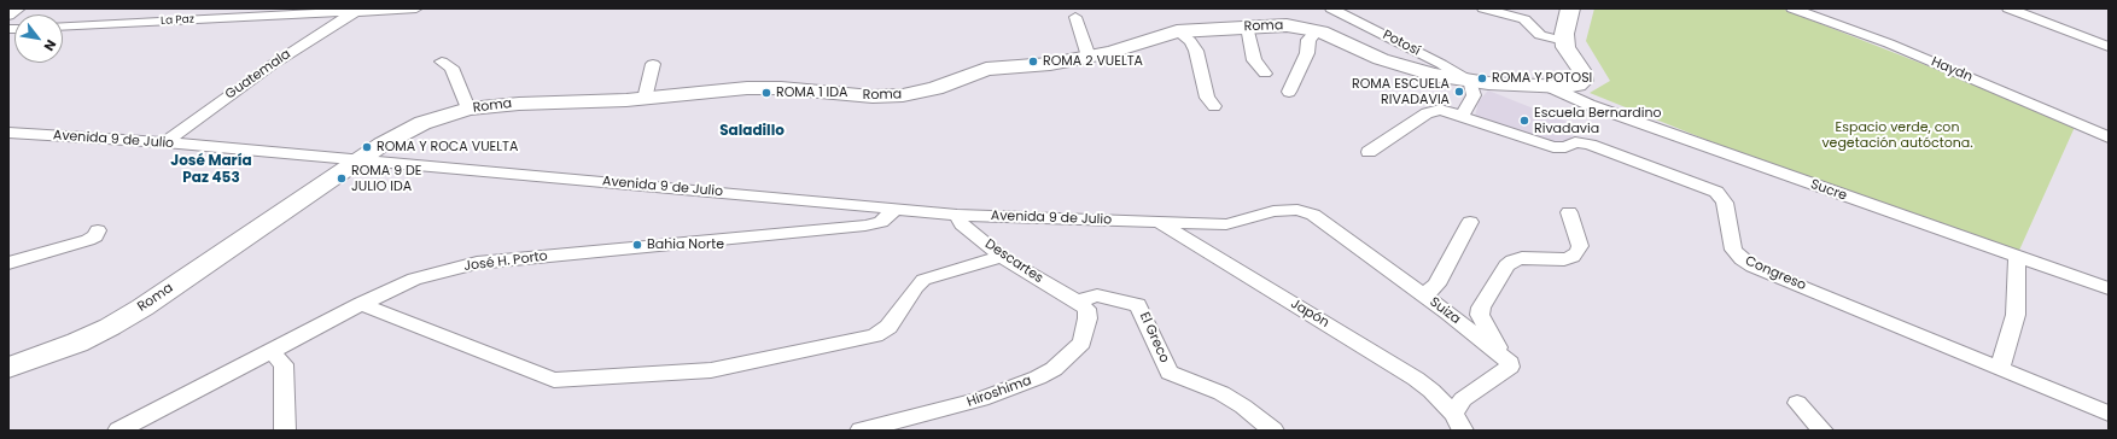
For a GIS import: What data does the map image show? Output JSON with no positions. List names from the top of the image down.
{
  "streets": {
    "main road": ["Roma"],
    "street": [
      "La Paz",
      "Potosí",
      "Haydn",
      "Guatemala",
      "Avenida 9 de Julio",
      "Sucre",
      "José H. Porto",
      "Descartes",
      "Congreso",
      "Suiza",
      "Japón",
      "El Greco",
      "Hiroshima"
    ]
  },
  "crossings": [
    ["La Paz", "Guatemala"],
    ["Roma", "Potosí"],
    ["Roma", "Avenida 9 de Julio"],
    ["Roma", "Sucre"],
    ["Guatemala", "Avenida 9 de Julio"],
    ["Avenida 9 de Julio", "José H. Porto"],
    ["Avenida 9 de Julio", "Descartes"],
    ["Avenida 9 de Julio", "Suiza"],
    ["Avenida 9 de Julio", "Japón"],
    ["Descartes", "El Greco"],
    ["Descartes", "Hiroshima"],
    ["El Greco", "Hiroshima"]
  ],
  "districts": ["Saladillo", "José María Paz 453"],
  "parks": ["Espacio verde, con vegetación autóctona."],
  "places": [
    "ROMA 2 VUELTA",
    "ROMA Y POTOSI",
    "ROMA ESCUELA RIVADAVIA",
    "ROMA 1 IDA",
    "Escuela Bernardino Rivadavia",
    "ROMA Y ROCA VUELTA",
    "ROMA 9 DE JULIO IDA",
    "Bahia Norte"
  ],
  "north": "bottom right"
}
